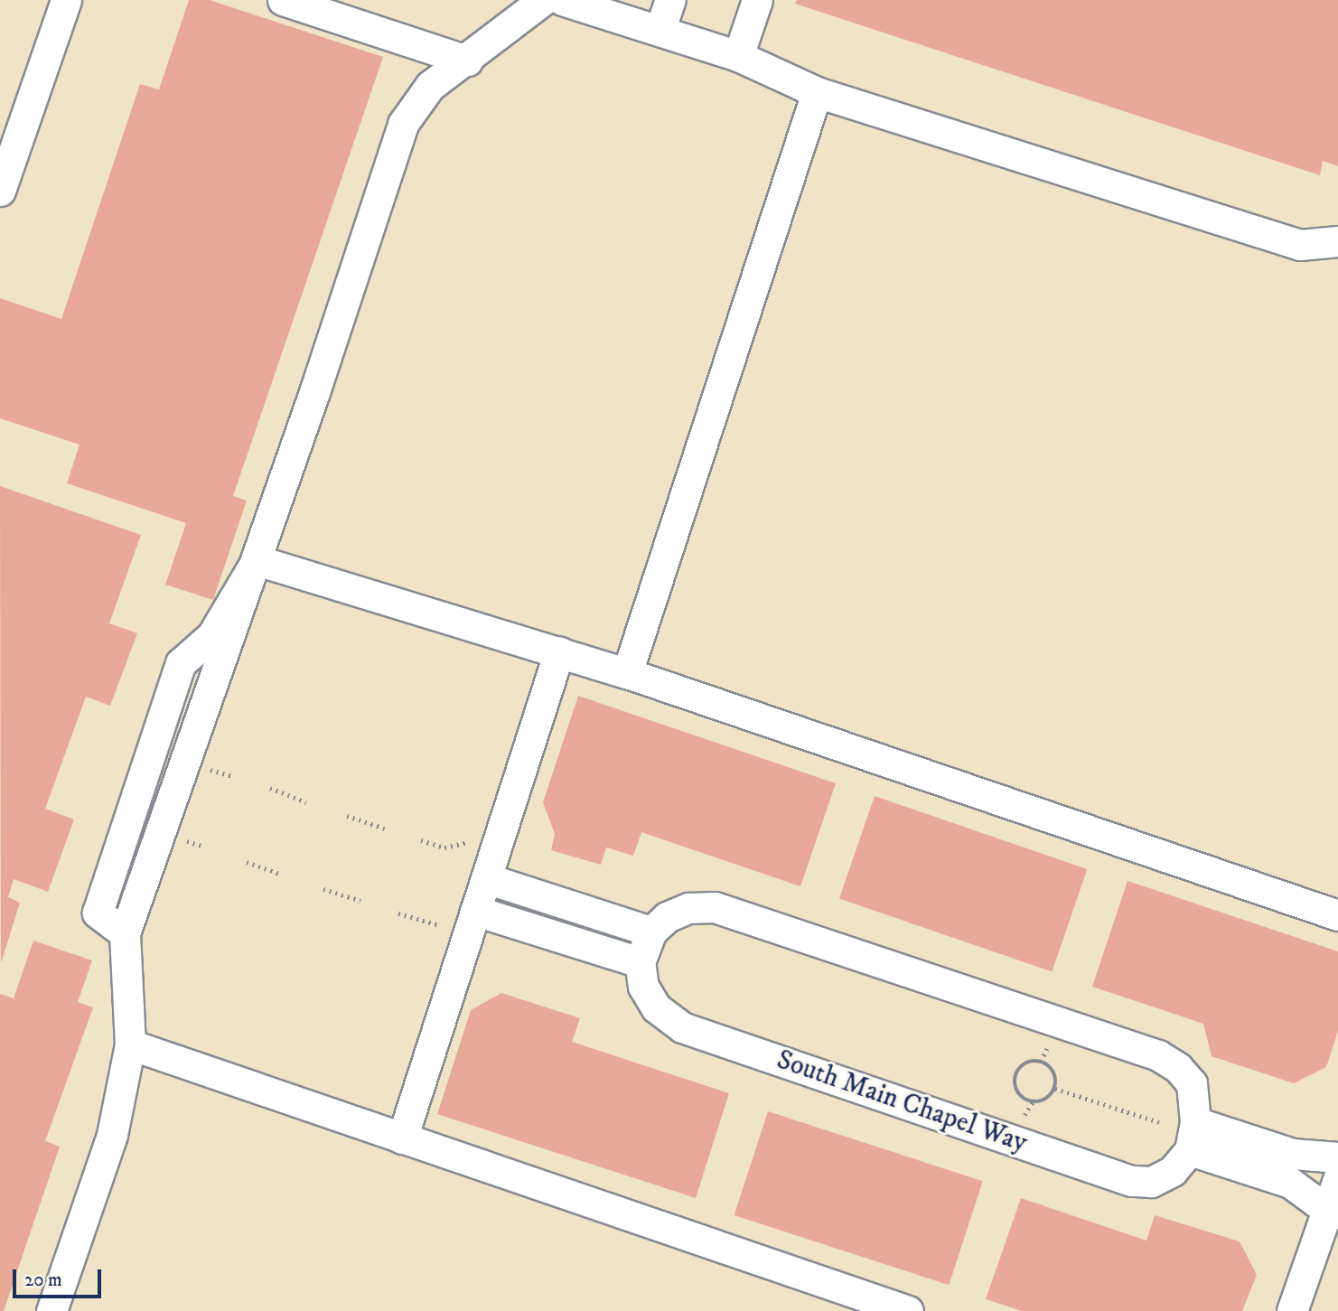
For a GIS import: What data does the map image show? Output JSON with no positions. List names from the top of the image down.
{
  "streets": {
    "street": ["South Main Chapel Way"]
  },
  "scale_bar": "20 m"
}
